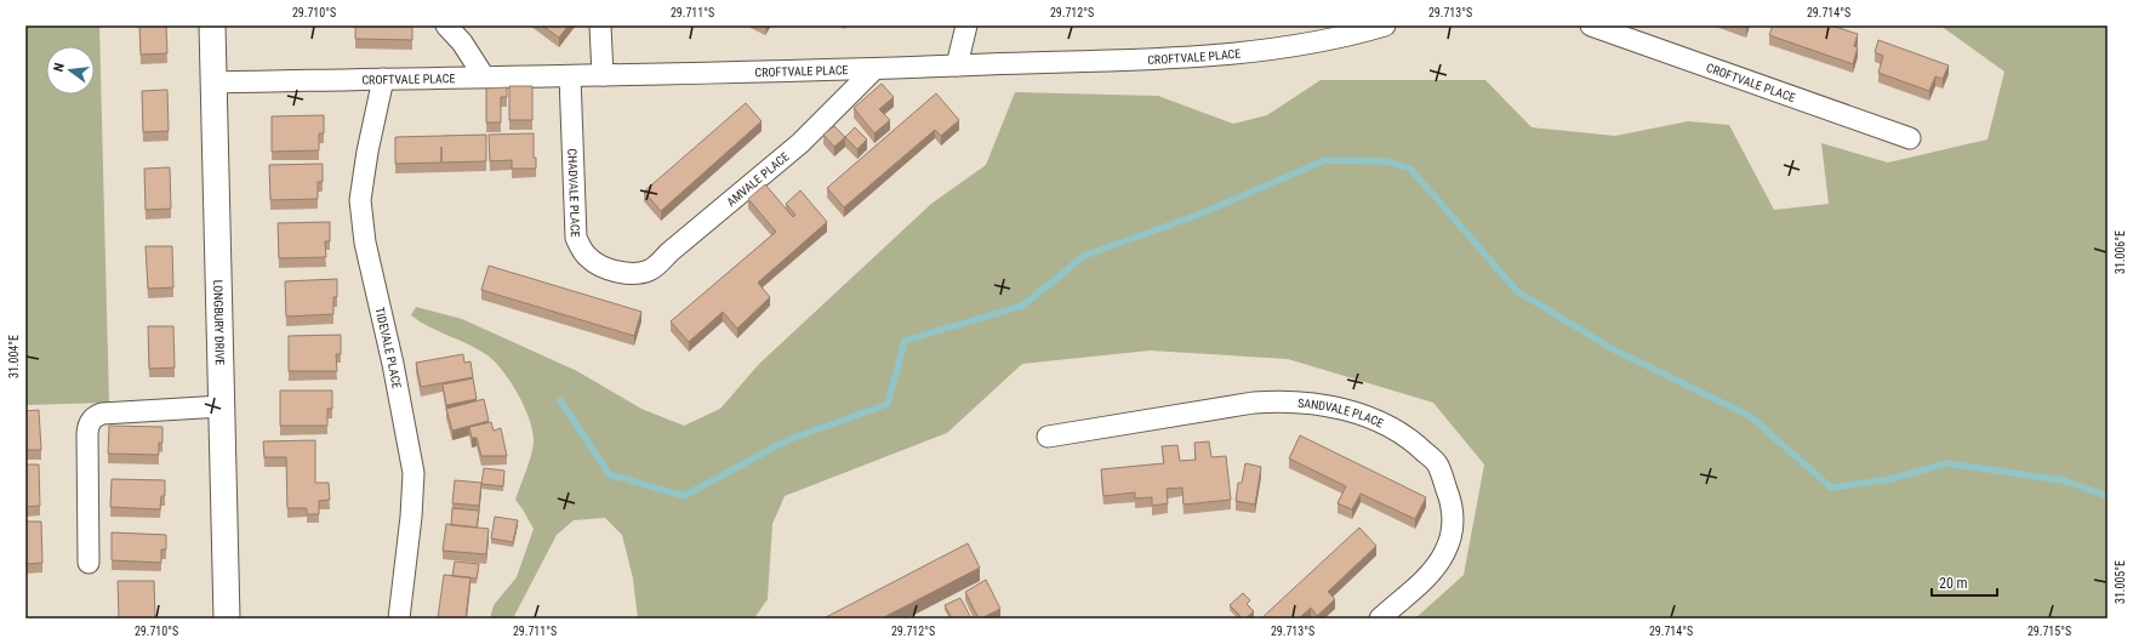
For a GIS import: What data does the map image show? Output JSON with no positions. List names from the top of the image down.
{
  "streets": {
    "street": [
      "CROFTVALE PLACE",
      "AMVALE PLACE",
      "CHADVALE PLACE",
      "LONGBURY DRIVE",
      "TIDEVALE PLACE",
      "SANDVALE PLACE"
    ]
  },
  "crossings": [
    ["CROFTVALE PLACE", "AMVALE PLACE"],
    ["CROFTVALE PLACE", "CHADVALE PLACE"],
    ["CROFTVALE PLACE", "LONGBURY DRIVE"],
    ["CROFTVALE PLACE", "TIDEVALE PLACE"],
    ["AMVALE PLACE", "CHADVALE PLACE"]
  ],
  "scale_bar": "20 m",
  "north": "left",
  "coordinates": [
    "29.710°S",
    "29.711°S",
    "29.712°S",
    "29.713°S",
    "29.714°S",
    "31.006°E",
    "31.004°E",
    "31.005°E",
    "29.715°S"
  ]
}
